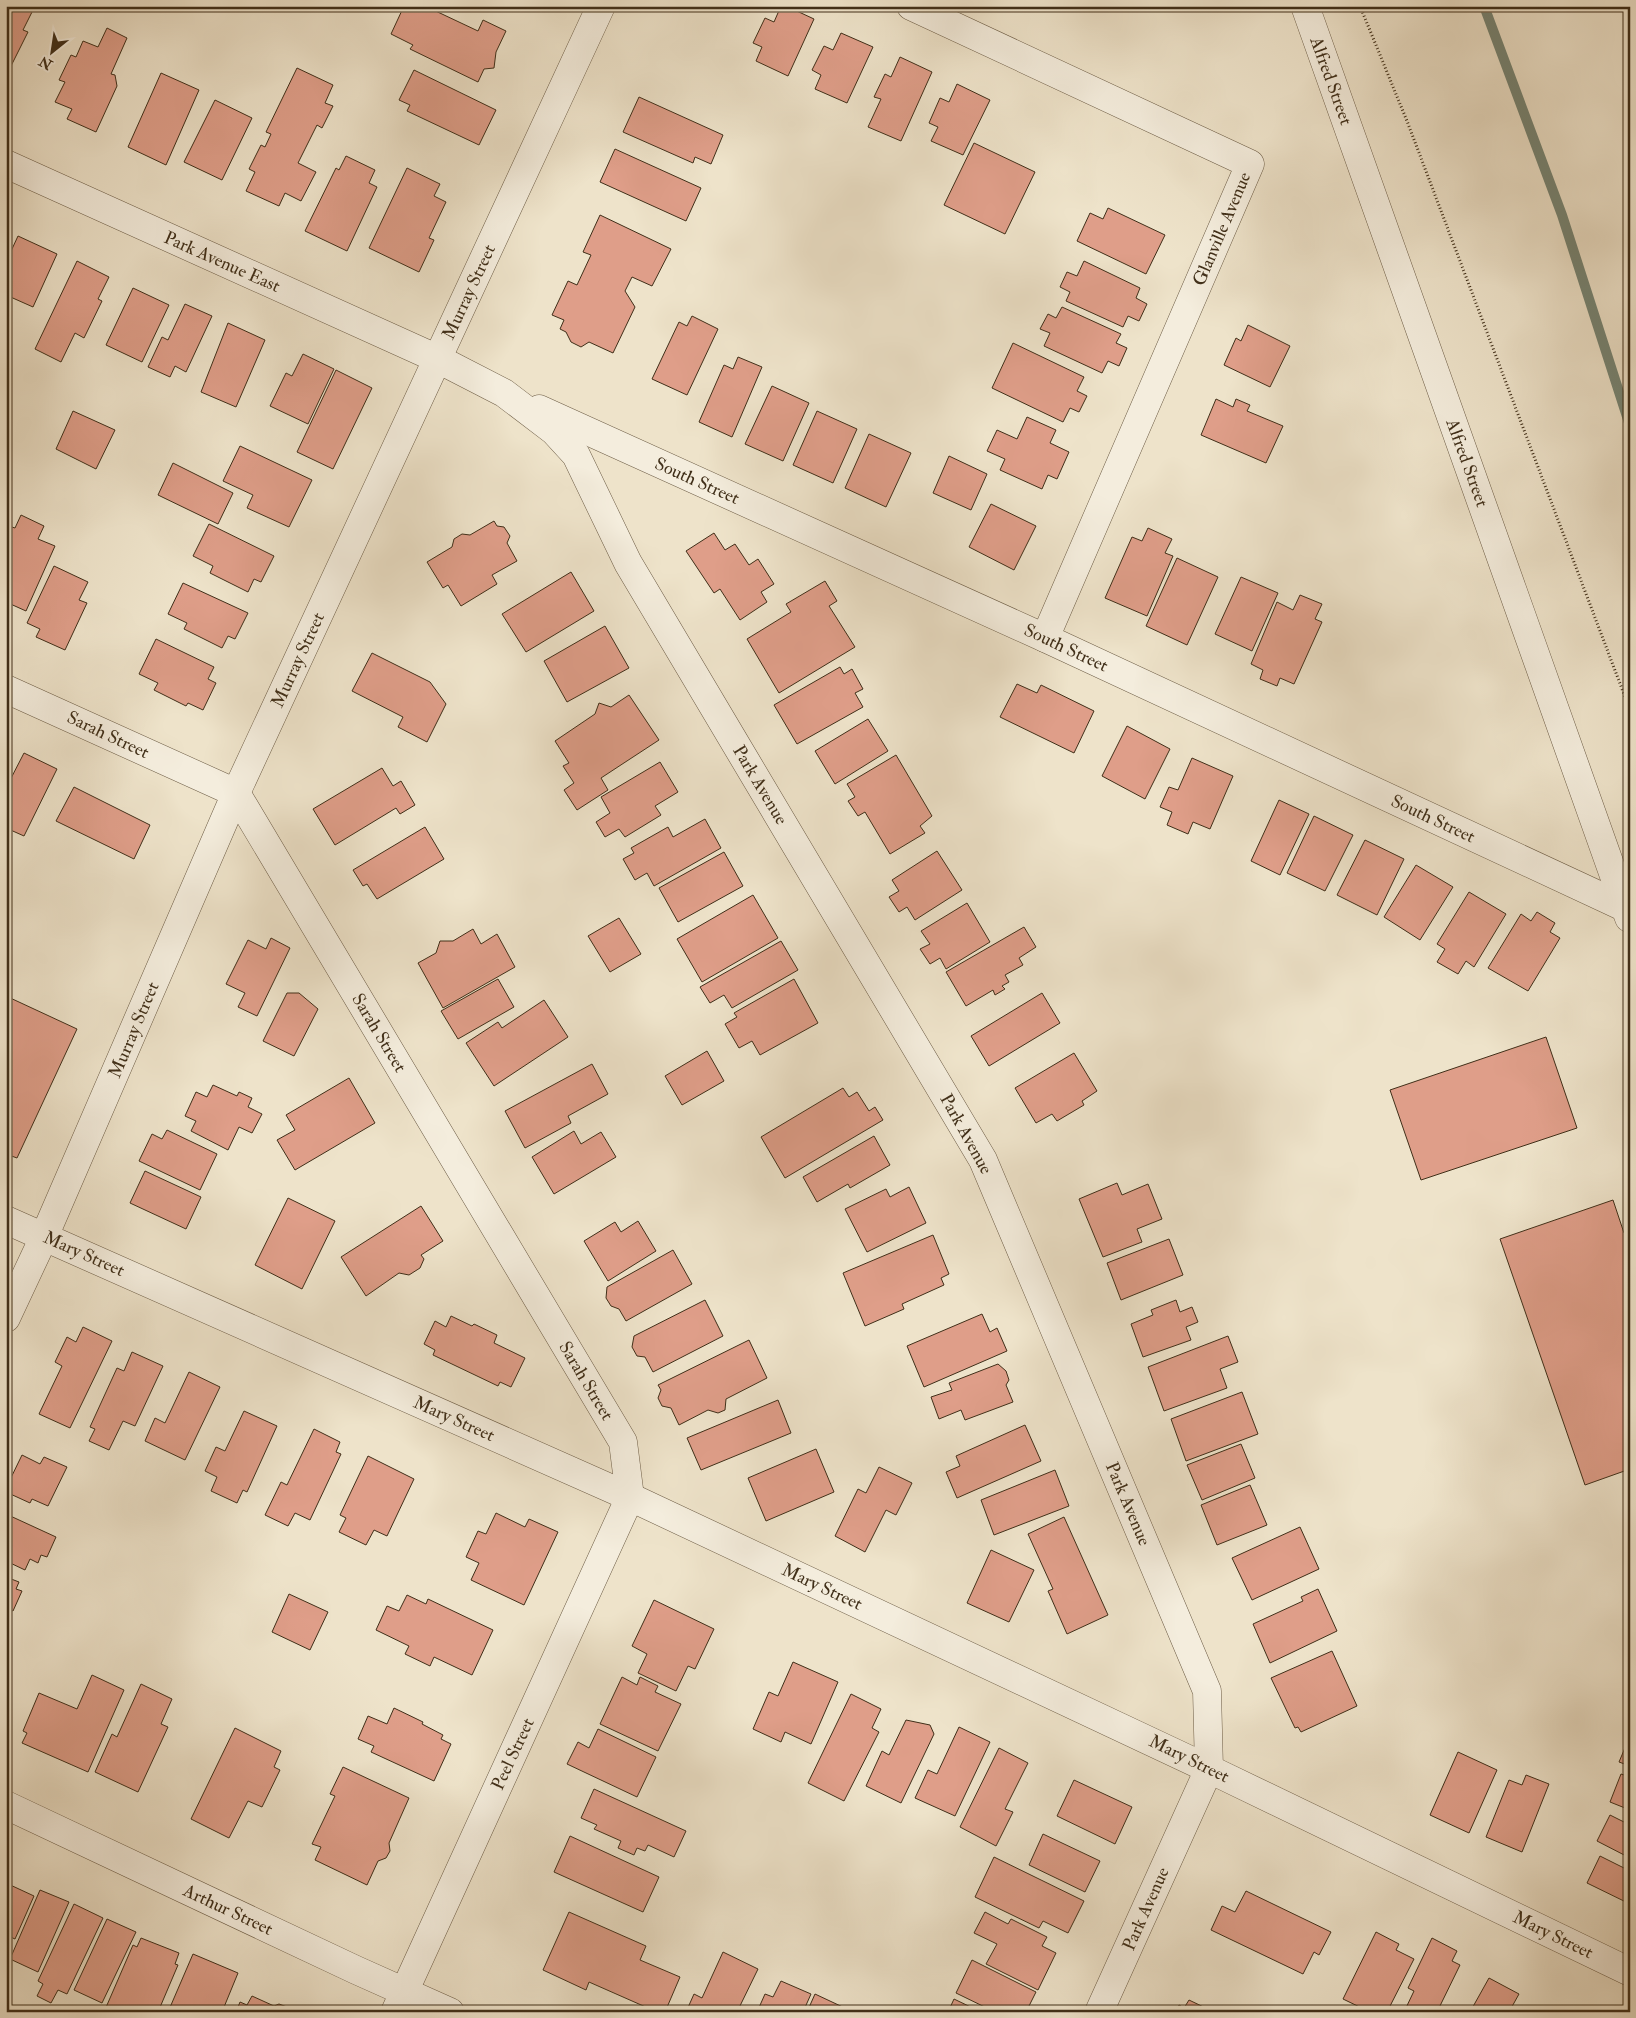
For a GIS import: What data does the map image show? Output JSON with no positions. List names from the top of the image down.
{
  "streets": {
    "street": [
      "Alfred Street",
      "Glanville Avenue",
      "Park Avenue East",
      "Murray Street",
      "South Street",
      "Sarah Street",
      "Park Avenue",
      "Mary Street",
      "Peel Street",
      "Arthur Street"
    ]
  },
  "crossings": [
    ["Alfred Street", "South Street"],
    ["Glanville Avenue", "South Street"],
    ["Park Avenue East", "Murray Street"],
    ["Park Avenue East", "Park Avenue"],
    ["Murray Street", "Sarah Street"],
    ["Murray Street", "Park Avenue"],
    ["Murray Street", "Mary Street"],
    ["South Street", "Park Avenue"],
    ["Sarah Street", "Mary Street"],
    ["Sarah Street", "Peel Street"],
    ["Park Avenue", "Mary Street"],
    ["Mary Street", "Peel Street"],
    ["Peel Street", "Arthur Street"]
  ],
  "north": "bottom left"
}
